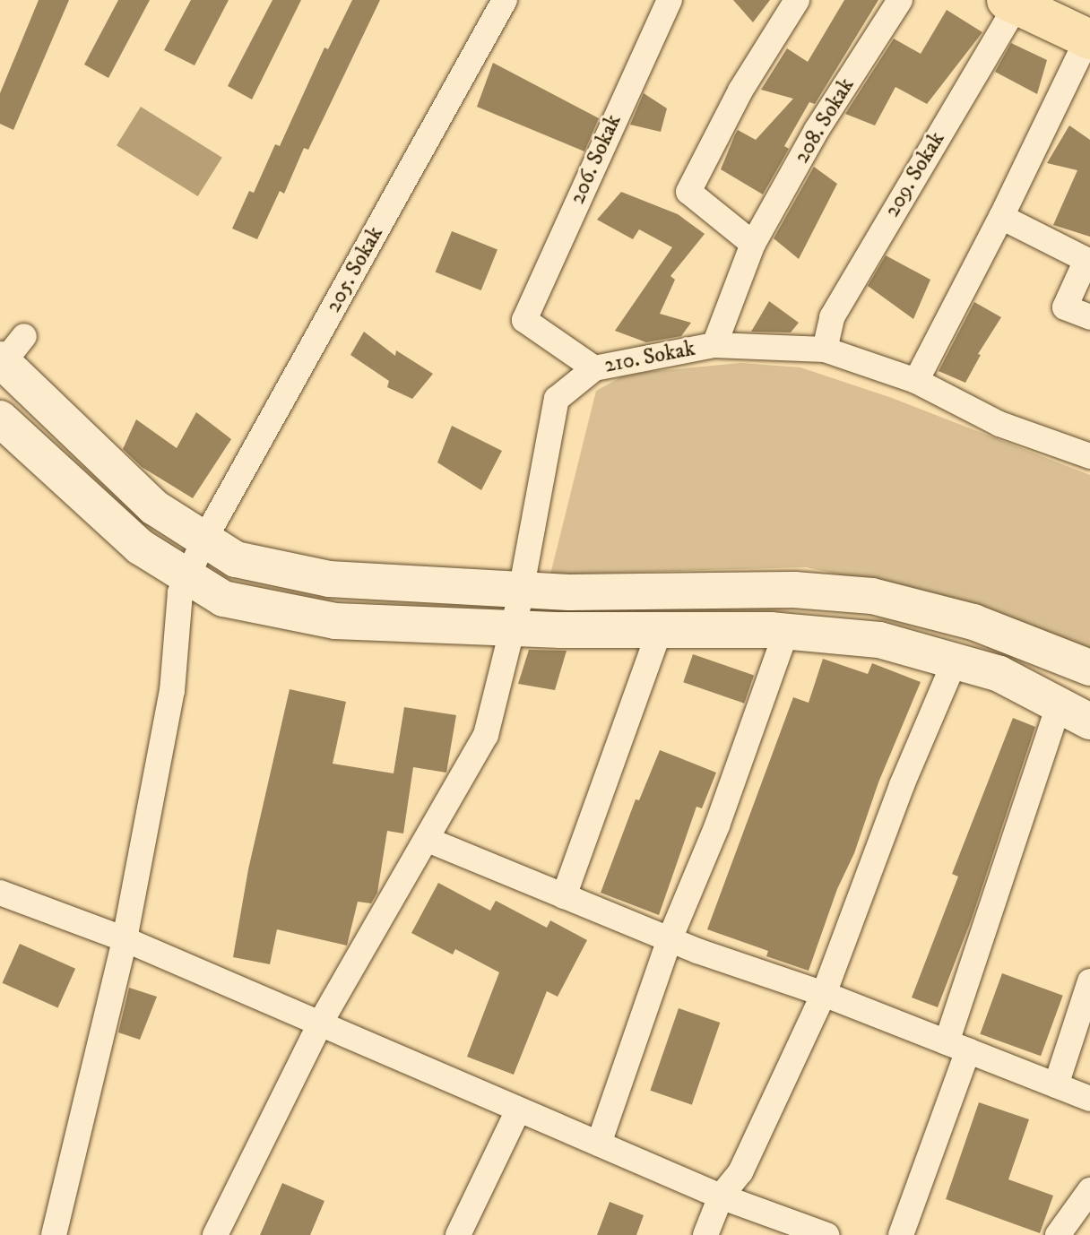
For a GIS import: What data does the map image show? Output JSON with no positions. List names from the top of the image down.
{
  "streets": {
    "street": [
      "208. Sokak",
      "206. Sokak",
      "209. Sokak",
      "205. Sokak",
      "210. Sokak"
    ]
  },
  "crossings": [
    ["208. Sokak", "210. Sokak"],
    ["206. Sokak", "210. Sokak"],
    ["209. Sokak", "210. Sokak"]
  ]
}
